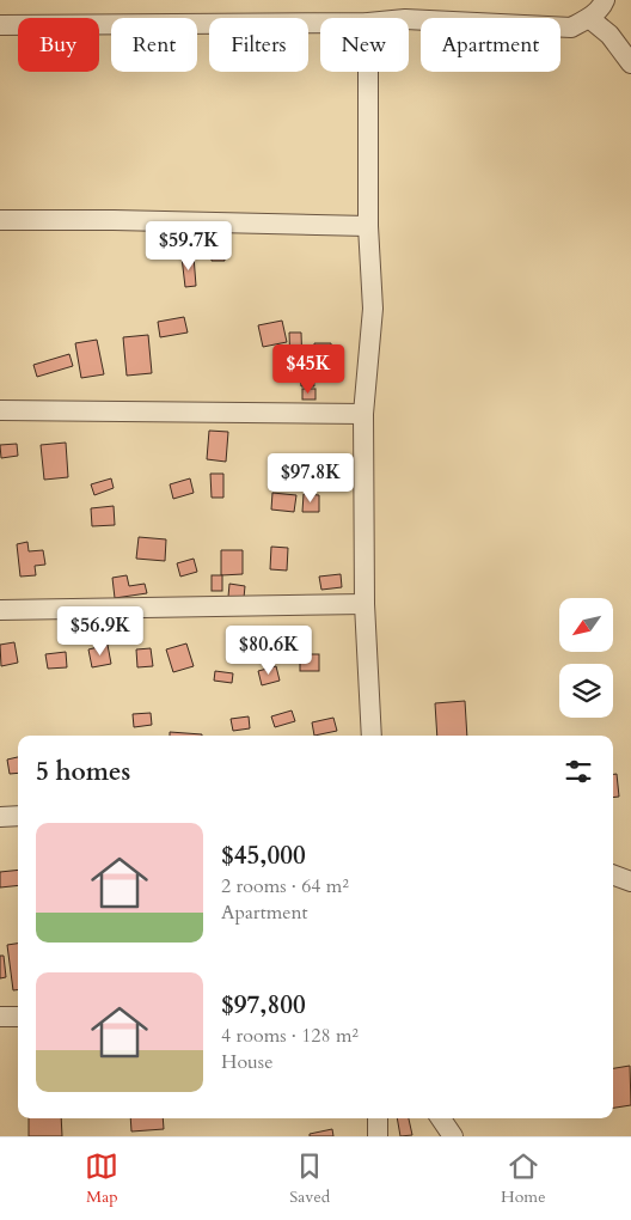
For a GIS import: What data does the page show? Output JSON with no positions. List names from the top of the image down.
{
  "north": "bottom left",
  "page": {
    "chip": [
      "Buy",
      "Rent",
      "Filters",
      "New",
      "Apartment"
    ],
    "price": [
      "$59.7K",
      "$45K",
      "$97.8K",
      "$56.9K",
      "$80.6K"
    ],
    "heading": "5 homes",
    "list": [
      {
        "name": "$45,000",
        "note": "2 rooms · 64 m² · Apartment"
      },
      {
        "name": "$97,800",
        "note": "4 rooms · 128 m² · House"
      }
    ],
    "tabs": ["Map", "Saved", "Home"]
  }
}
